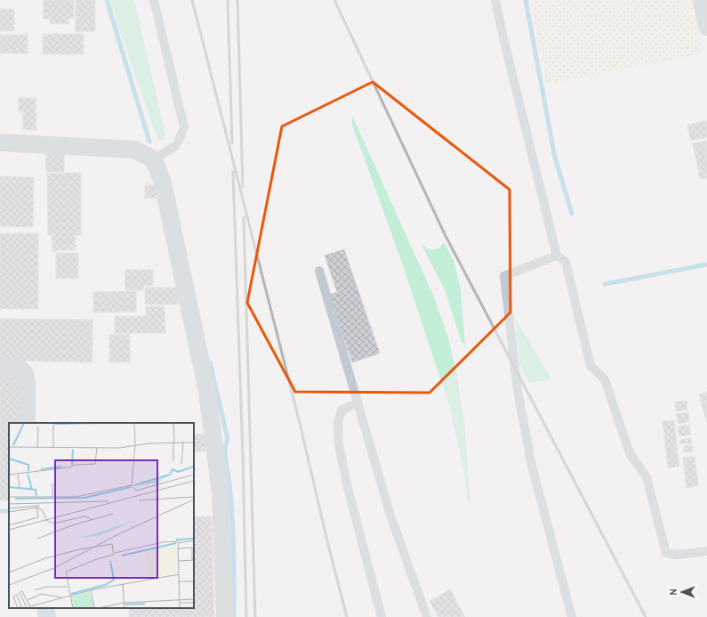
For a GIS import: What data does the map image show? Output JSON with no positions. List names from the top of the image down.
{
  "north": "left"
}
